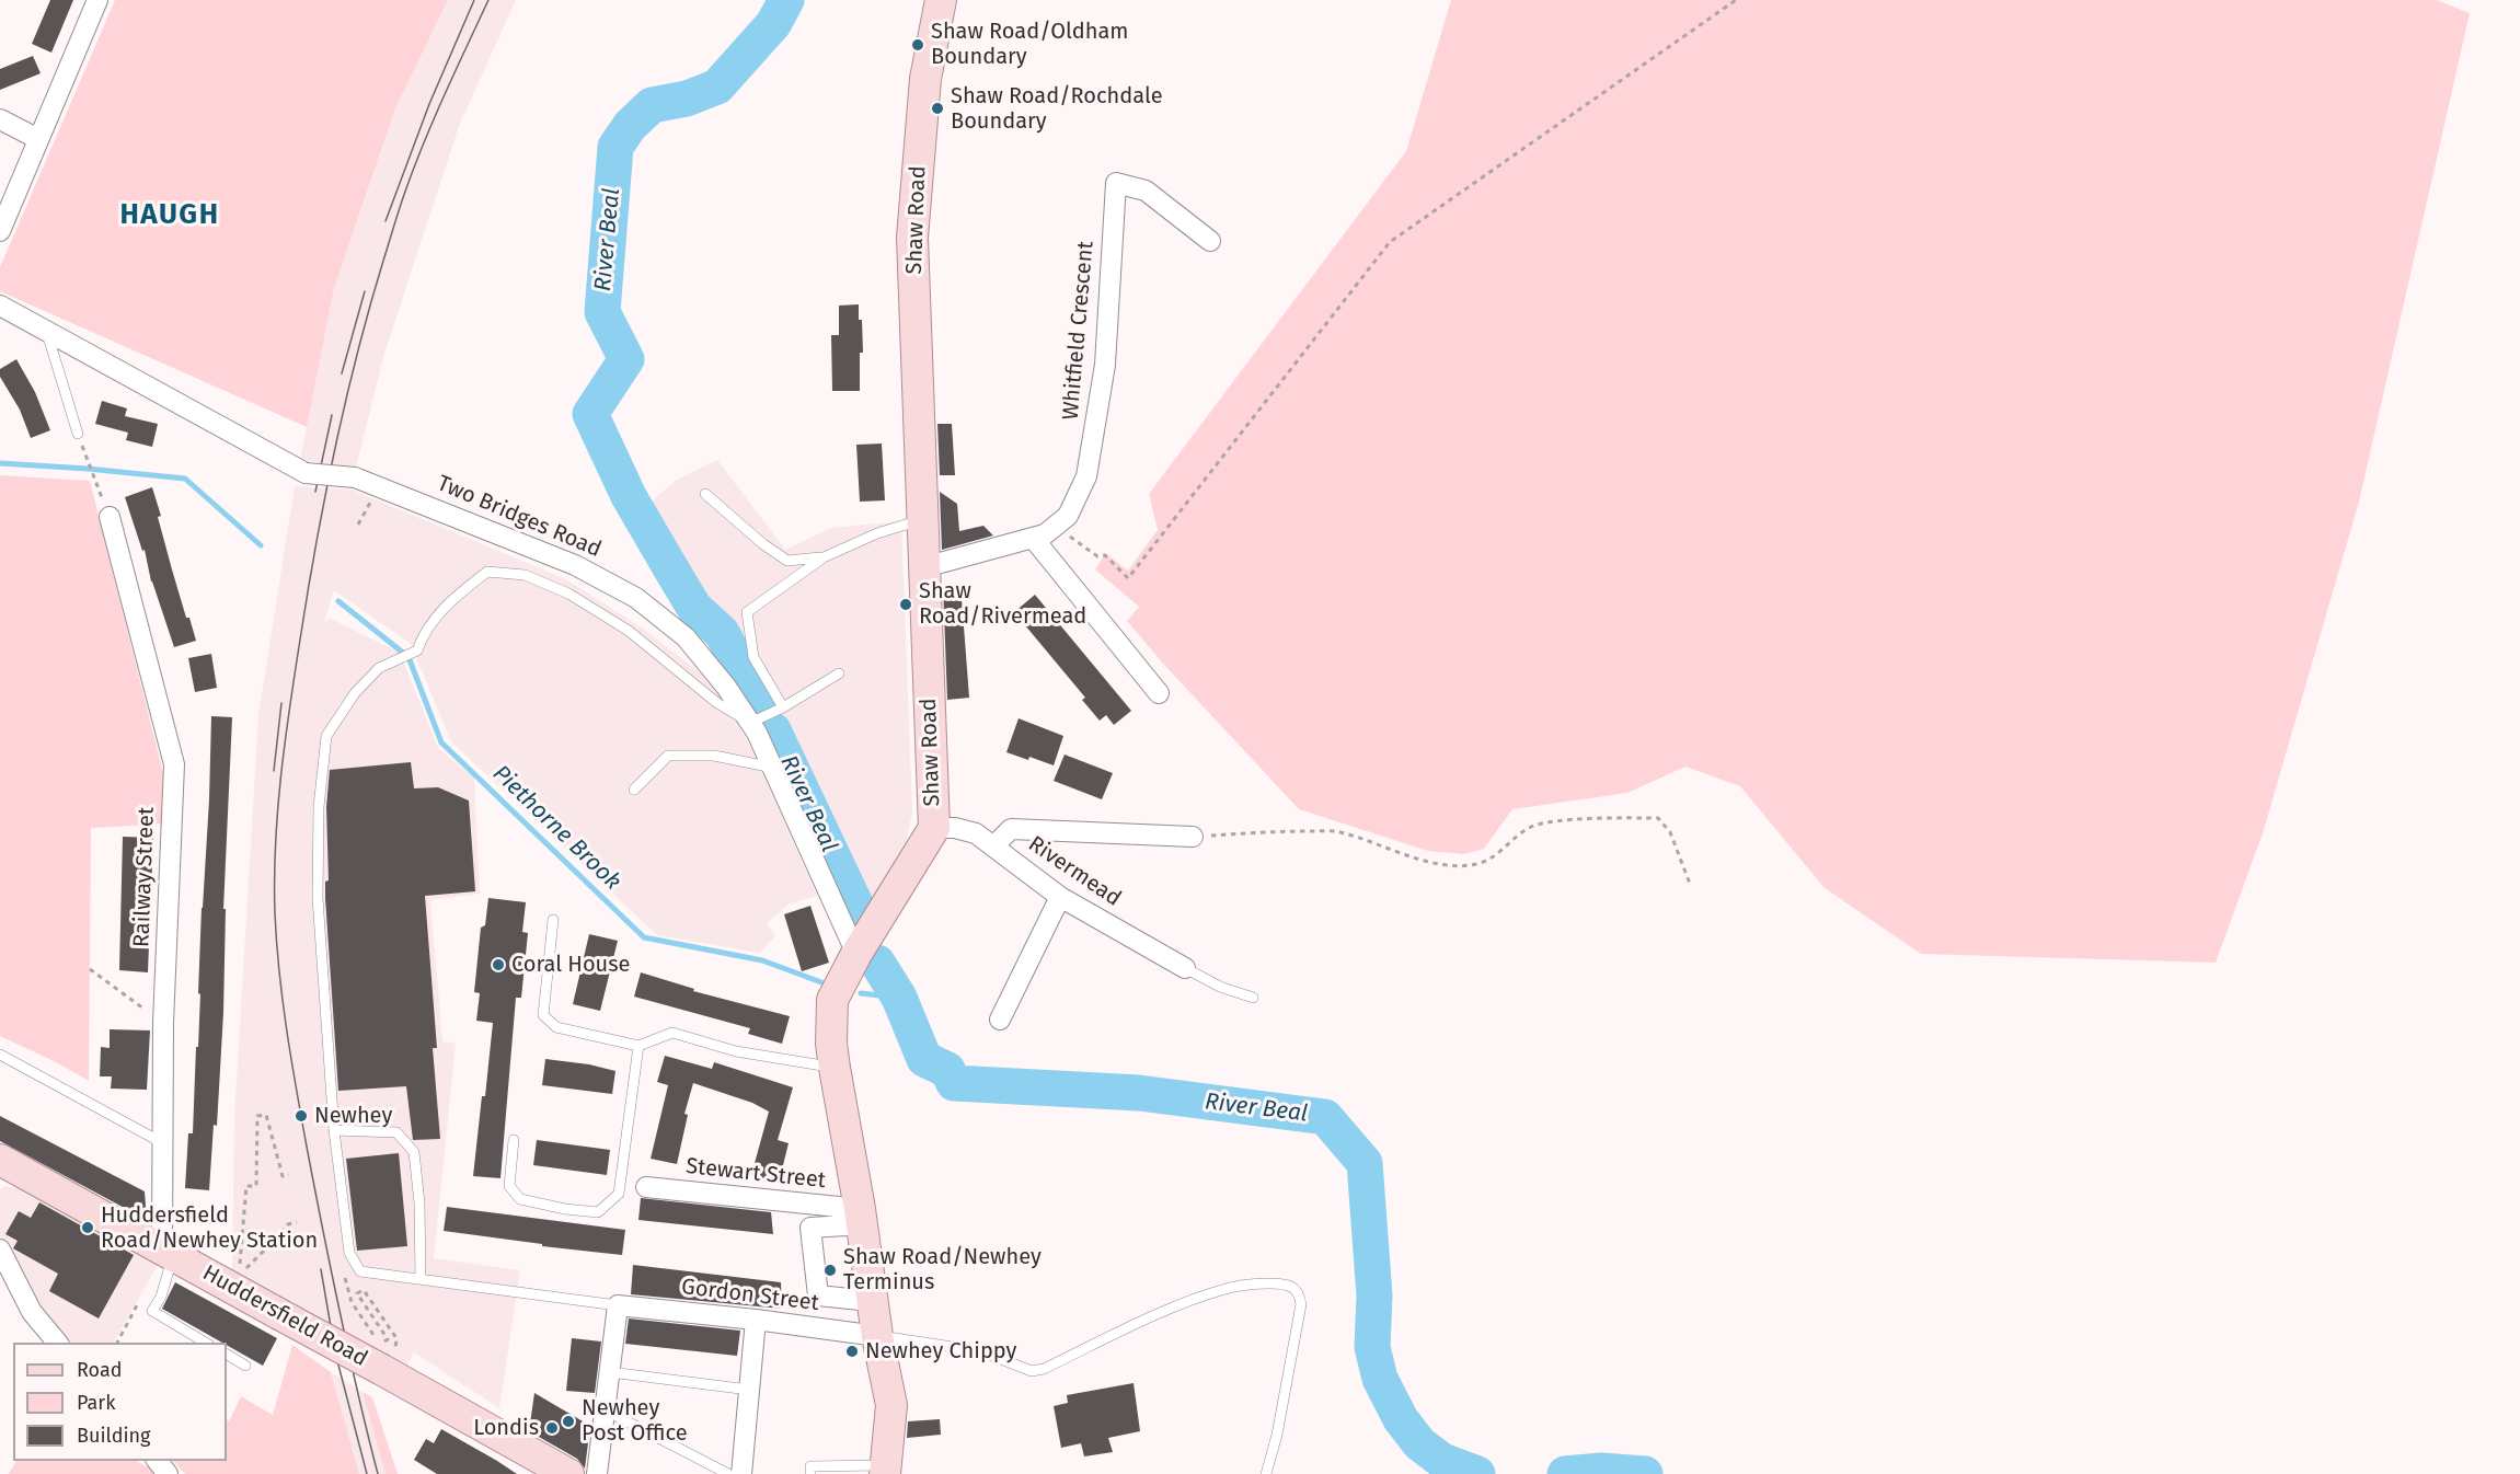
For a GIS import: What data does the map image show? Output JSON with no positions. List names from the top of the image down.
{
  "streets": {
    "main road": ["Shaw Road", "Huddersfield Road"],
    "street": [
      "Whitfield Crescent",
      "Two Bridges Road",
      "Rivermead",
      "Railway Street",
      "Stewart Street",
      "Gordon Street"
    ]
  },
  "crossings": [
    ["Shaw Road", "Whitfield Crescent"],
    ["Shaw Road", "Two Bridges Road"],
    ["Shaw Road", "Rivermead"],
    ["Shaw Road", "Stewart Street"],
    ["Shaw Road", "Gordon Street"],
    ["Railway Street", "Huddersfield Road"]
  ],
  "districts": ["HAUGH"],
  "water": ["River Beal", "Piethorne Brook"],
  "places": [
    "Shaw Road/Oldham Boundary",
    "Shaw Road/Rochdale Boundary",
    "Shaw Road/Rivermead",
    "Coral House",
    "Newhey",
    "Huddersfield Road/Newhey Station",
    "Shaw Road/Newhey Terminus",
    "Newhey Chippy",
    "Newhey Post Office",
    "Londis"
  ],
  "legend": ["Road", "Park", "Building"]
}
